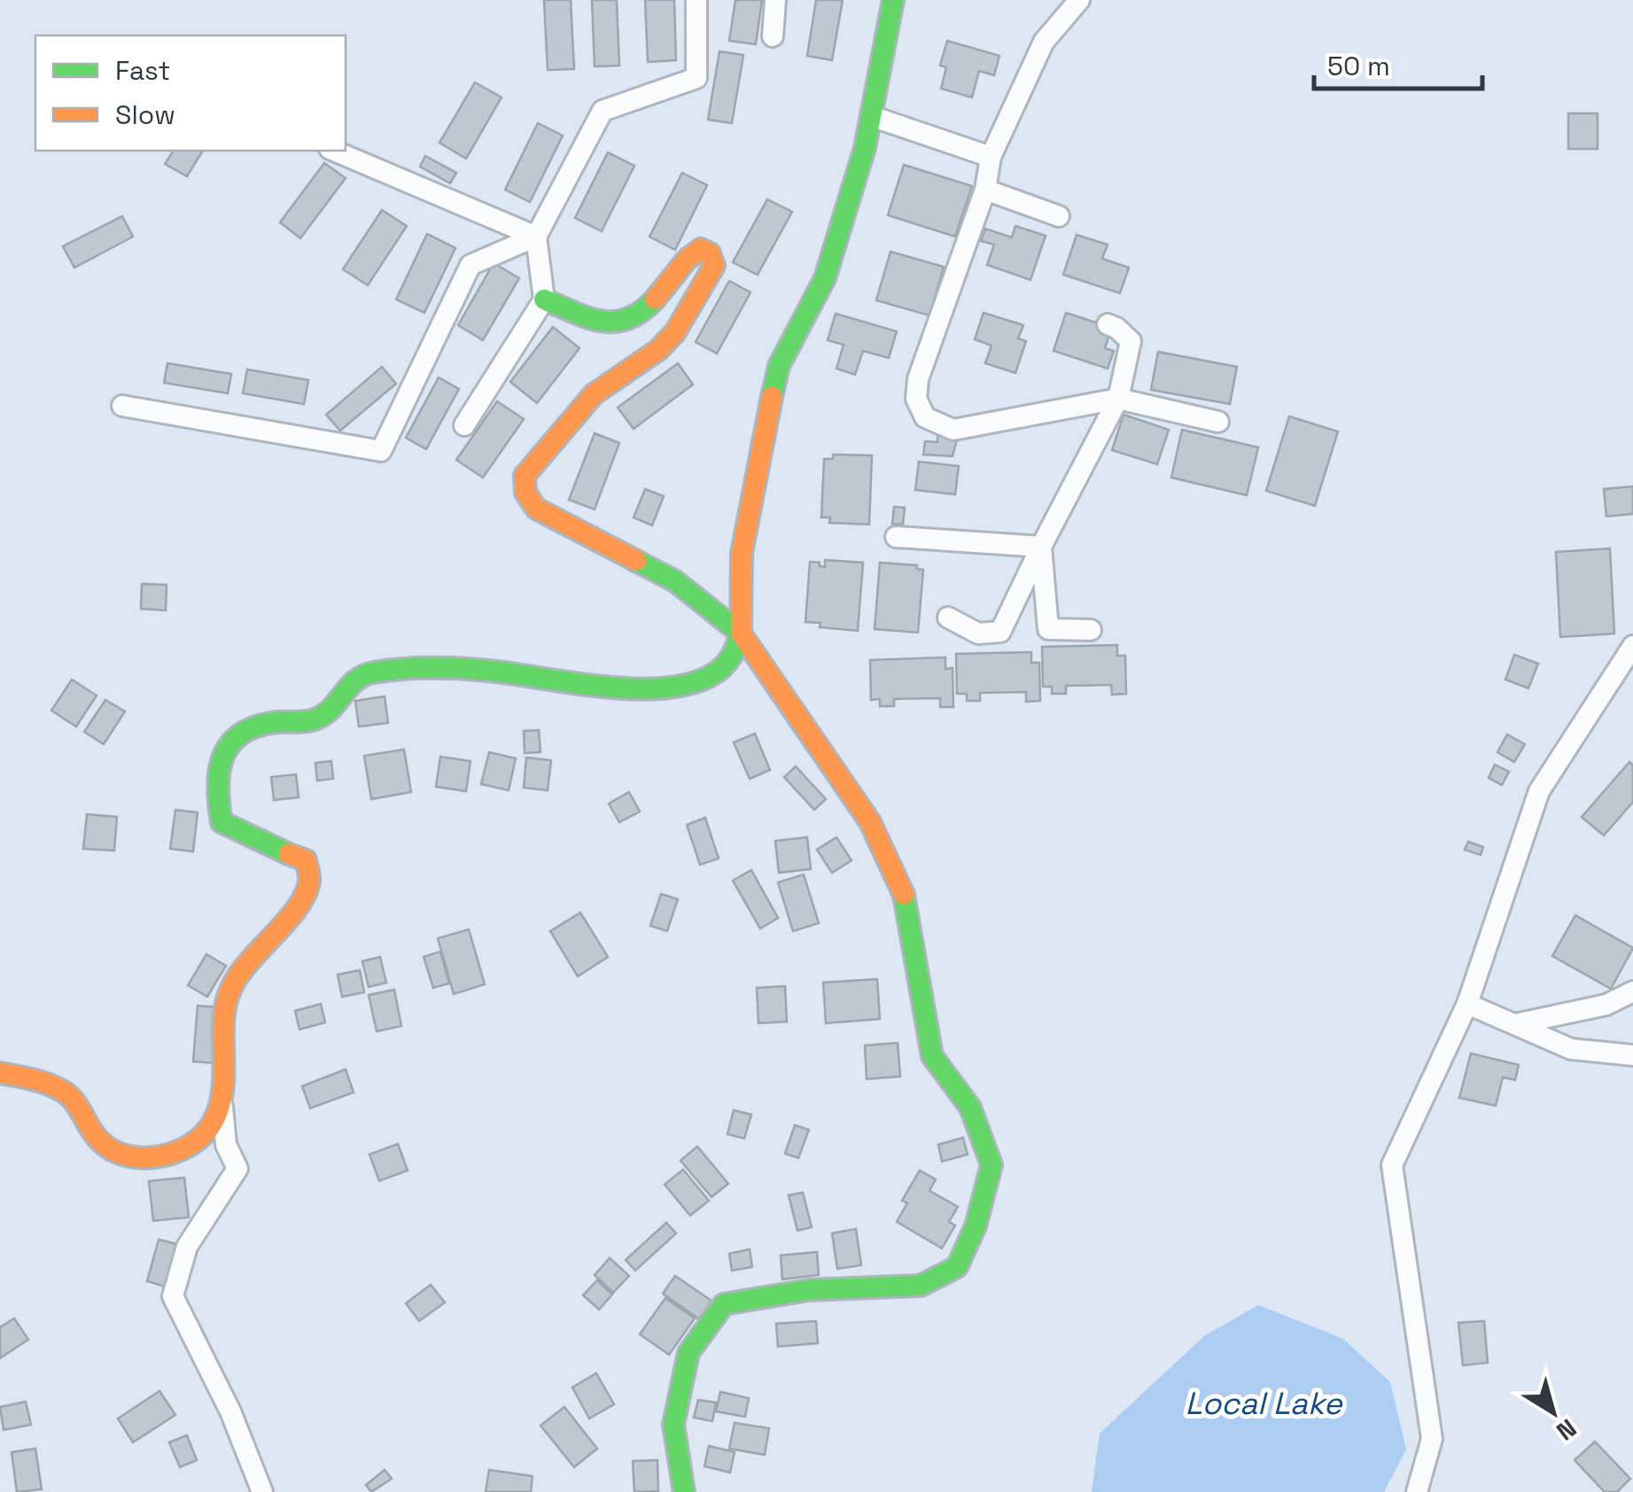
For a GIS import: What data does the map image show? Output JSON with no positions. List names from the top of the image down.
{
  "water": ["Local Lake"],
  "legend": ["Fast", "Slow"],
  "scale_bar": "50 m",
  "north": "bottom right"
}
